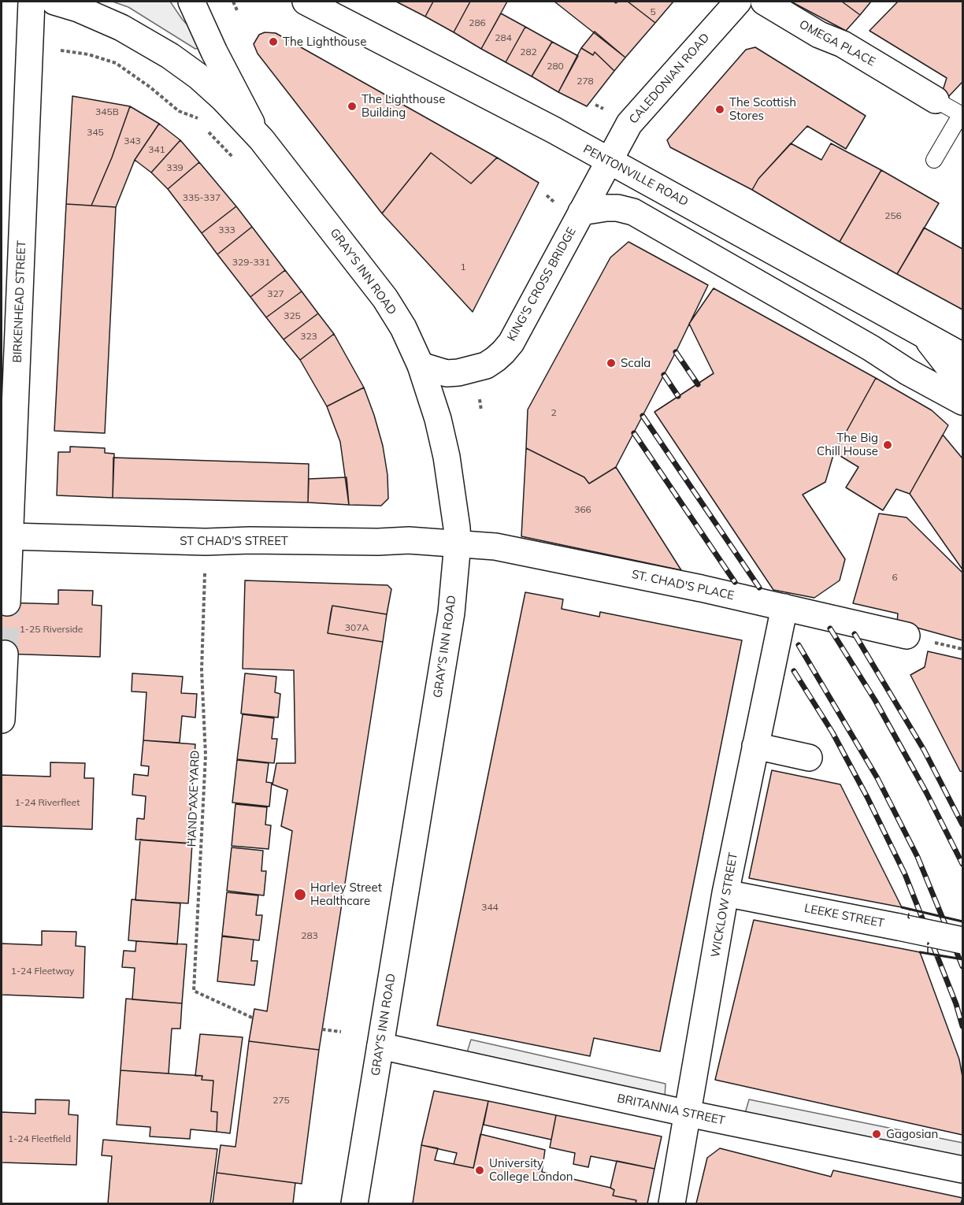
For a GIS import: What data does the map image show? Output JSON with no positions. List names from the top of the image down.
{
  "streets": {
    "main road": [
      "OMEGA PLACE",
      "CALEDONIAN ROAD",
      "PENTONVILLE ROAD",
      "GRAY'S INN ROAD",
      "KING'S CROSS BRIDGE",
      "BIRKENHEAD STREET",
      "ST CHAD'S STREET",
      "ST. CHAD'S PLACE",
      "WICKLOW STREET",
      "LEEKE STREET",
      "BRITANNIA STREET"
    ],
    "path": ["HAND AXE YARD"]
  },
  "crossings": [
    ["CALEDONIAN ROAD", "PENTONVILLE ROAD"],
    ["CALEDONIAN ROAD", "KING'S CROSS BRIDGE"],
    ["PENTONVILLE ROAD", "KING'S CROSS BRIDGE"],
    ["GRAY'S INN ROAD", "KING'S CROSS BRIDGE"],
    ["GRAY'S INN ROAD", "ST CHAD'S STREET"],
    ["GRAY'S INN ROAD", "ST. CHAD'S PLACE"],
    ["GRAY'S INN ROAD", "BRITANNIA STREET"],
    ["BIRKENHEAD STREET", "ST CHAD'S STREET"],
    ["ST CHAD'S STREET", "ST. CHAD'S PLACE"],
    ["ST CHAD'S STREET", "HAND AXE YARD"],
    ["ST. CHAD'S PLACE", "WICKLOW STREET"],
    ["WICKLOW STREET", "LEEKE STREET"],
    ["WICKLOW STREET", "BRITANNIA STREET"]
  ],
  "places": [
    "The Lighthouse",
    "The Lighthouse Building",
    "The Scottish Stores",
    "Scala",
    "The Big Chill House",
    "Harley Street Healthcare",
    "Gagosian",
    "University College London"
  ],
  "house_numbers": [
    "5",
    "286",
    "284",
    "282",
    "280",
    "278",
    "345B",
    "345",
    "343",
    "341",
    "339",
    "335-337",
    "256",
    "333",
    "329-331",
    "1",
    "327",
    "325",
    "323",
    "2",
    "366",
    "6",
    "307A",
    "1-25 Riverside",
    "1-24 Riverfleet",
    "344",
    "283",
    "1-24 Fleetway",
    "275",
    "1-24 Fleetfield"
  ]
}
